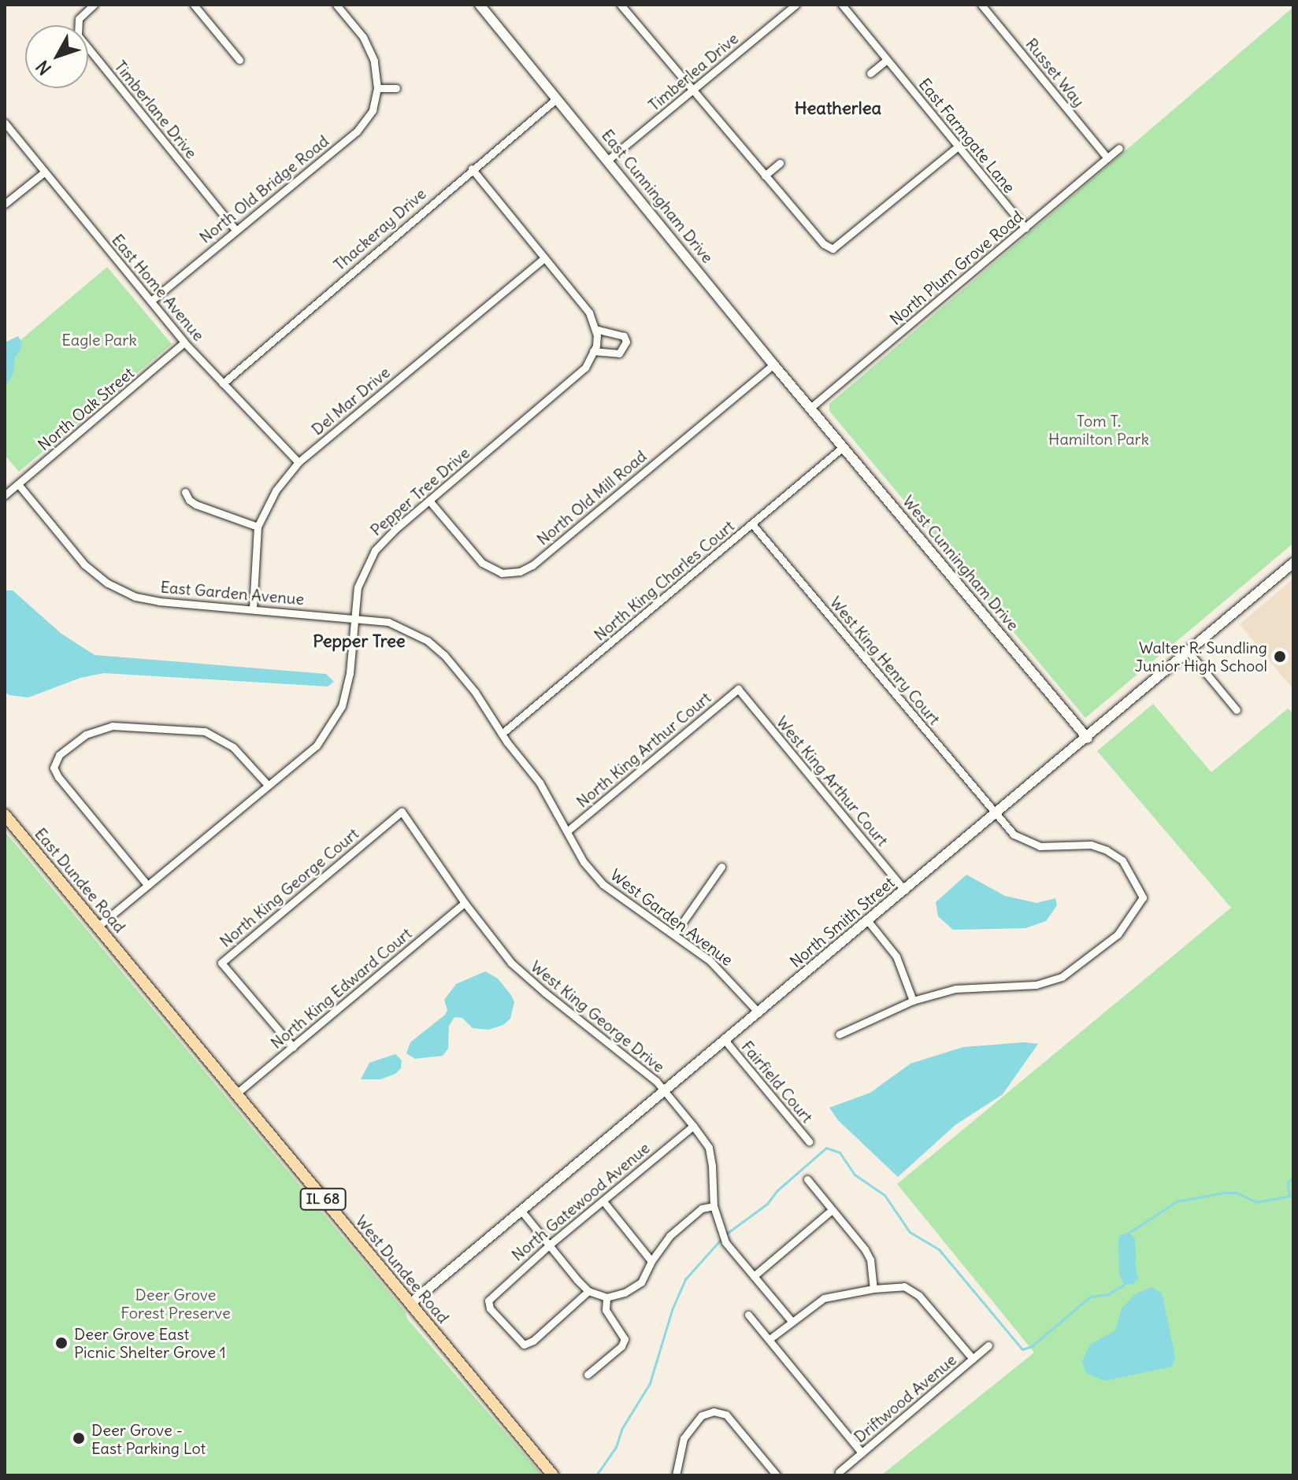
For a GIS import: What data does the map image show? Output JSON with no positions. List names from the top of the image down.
{
  "streets": {
    "main road": ["East Dundee Road", "IL 68", "West Dundee Road"],
    "street": [
      "Timberlea Drive",
      "Russet Way",
      "Timberlane Drive",
      "East Farmgate Lane",
      "North Old Bridge Road",
      "East Cunningham Drive",
      "Thackeray Drive",
      "North Plum Grove Road",
      "East Home Avenue",
      "Del Mar Drive",
      "North Oak Street",
      "Pepper Tree Drive",
      "North Old Mill Road",
      "West Cunningham Drive",
      "North King Charles Court",
      "East Garden Avenue",
      "West King Henry Court",
      "North King Arthur Court",
      "West King Arthur Court",
      "North King George Court",
      "West Garden Avenue",
      "North Smith Street",
      "North King Edward Court",
      "West King George Drive",
      "Fairfield Court",
      "North Gatewood Avenue",
      "Driftwood Avenue"
    ]
  },
  "crossings": [
    ["Timberlea Drive", "East Cunningham Drive"],
    ["Russet Way", "North Plum Grove Road"],
    ["Timberlane Drive", "North Old Bridge Road"],
    ["East Farmgate Lane", "North Plum Grove Road"],
    ["North Old Bridge Road", "East Home Avenue"],
    ["East Cunningham Drive", "Thackeray Drive"],
    ["East Cunningham Drive", "North Plum Grove Road"],
    ["East Cunningham Drive", "North Old Mill Road"],
    ["East Cunningham Drive", "West Cunningham Drive"],
    ["Thackeray Drive", "East Home Avenue"],
    ["North Plum Grove Road", "West Cunningham Drive"],
    ["East Home Avenue", "Del Mar Drive"],
    ["East Home Avenue", "North Oak Street"],
    ["Del Mar Drive", "East Garden Avenue"],
    ["North Oak Street", "East Garden Avenue"],
    ["Pepper Tree Drive", "North Old Mill Road"],
    ["Pepper Tree Drive", "East Garden Avenue"],
    ["Pepper Tree Drive", "East Dundee Road"],
    ["West Cunningham Drive", "North King Charles Court"],
    ["West Cunningham Drive", "North Smith Street"],
    ["North King Charles Court", "West King Henry Court"],
    ["North King Charles Court", "West Garden Avenue"],
    ["East Garden Avenue", "West Garden Avenue"],
    ["West King Henry Court", "North Smith Street"],
    ["North King Arthur Court", "West King Arthur Court"],
    ["North King Arthur Court", "West Garden Avenue"],
    ["West King Arthur Court", "North Smith Street"],
    ["East Dundee Road", "West Dundee Road"],
    ["North King George Court", "North King Edward Court"],
    ["North King George Court", "West King George Drive"],
    ["West Garden Avenue", "North Smith Street"],
    ["North Smith Street", "West King George Drive"],
    ["North Smith Street", "Fairfield Court"],
    ["North Smith Street", "West Dundee Road"],
    ["North King Edward Court", "West King George Drive"],
    ["North King Edward Court", "West Dundee Road"],
    ["West King George Drive", "North Gatewood Avenue"]
  ],
  "districts": ["Heatherlea", "Pepper Tree"],
  "parks": ["Eagle Park", "Tom T. Hamilton Park", "Deer Grove Forest Preserve"],
  "places": ["Walter R. Sundling Junior High School", "Deer Grove East Picnic Shelter Grove 1", "Deer Grove - East Parking Lot"],
  "north": "bottom left"
}
